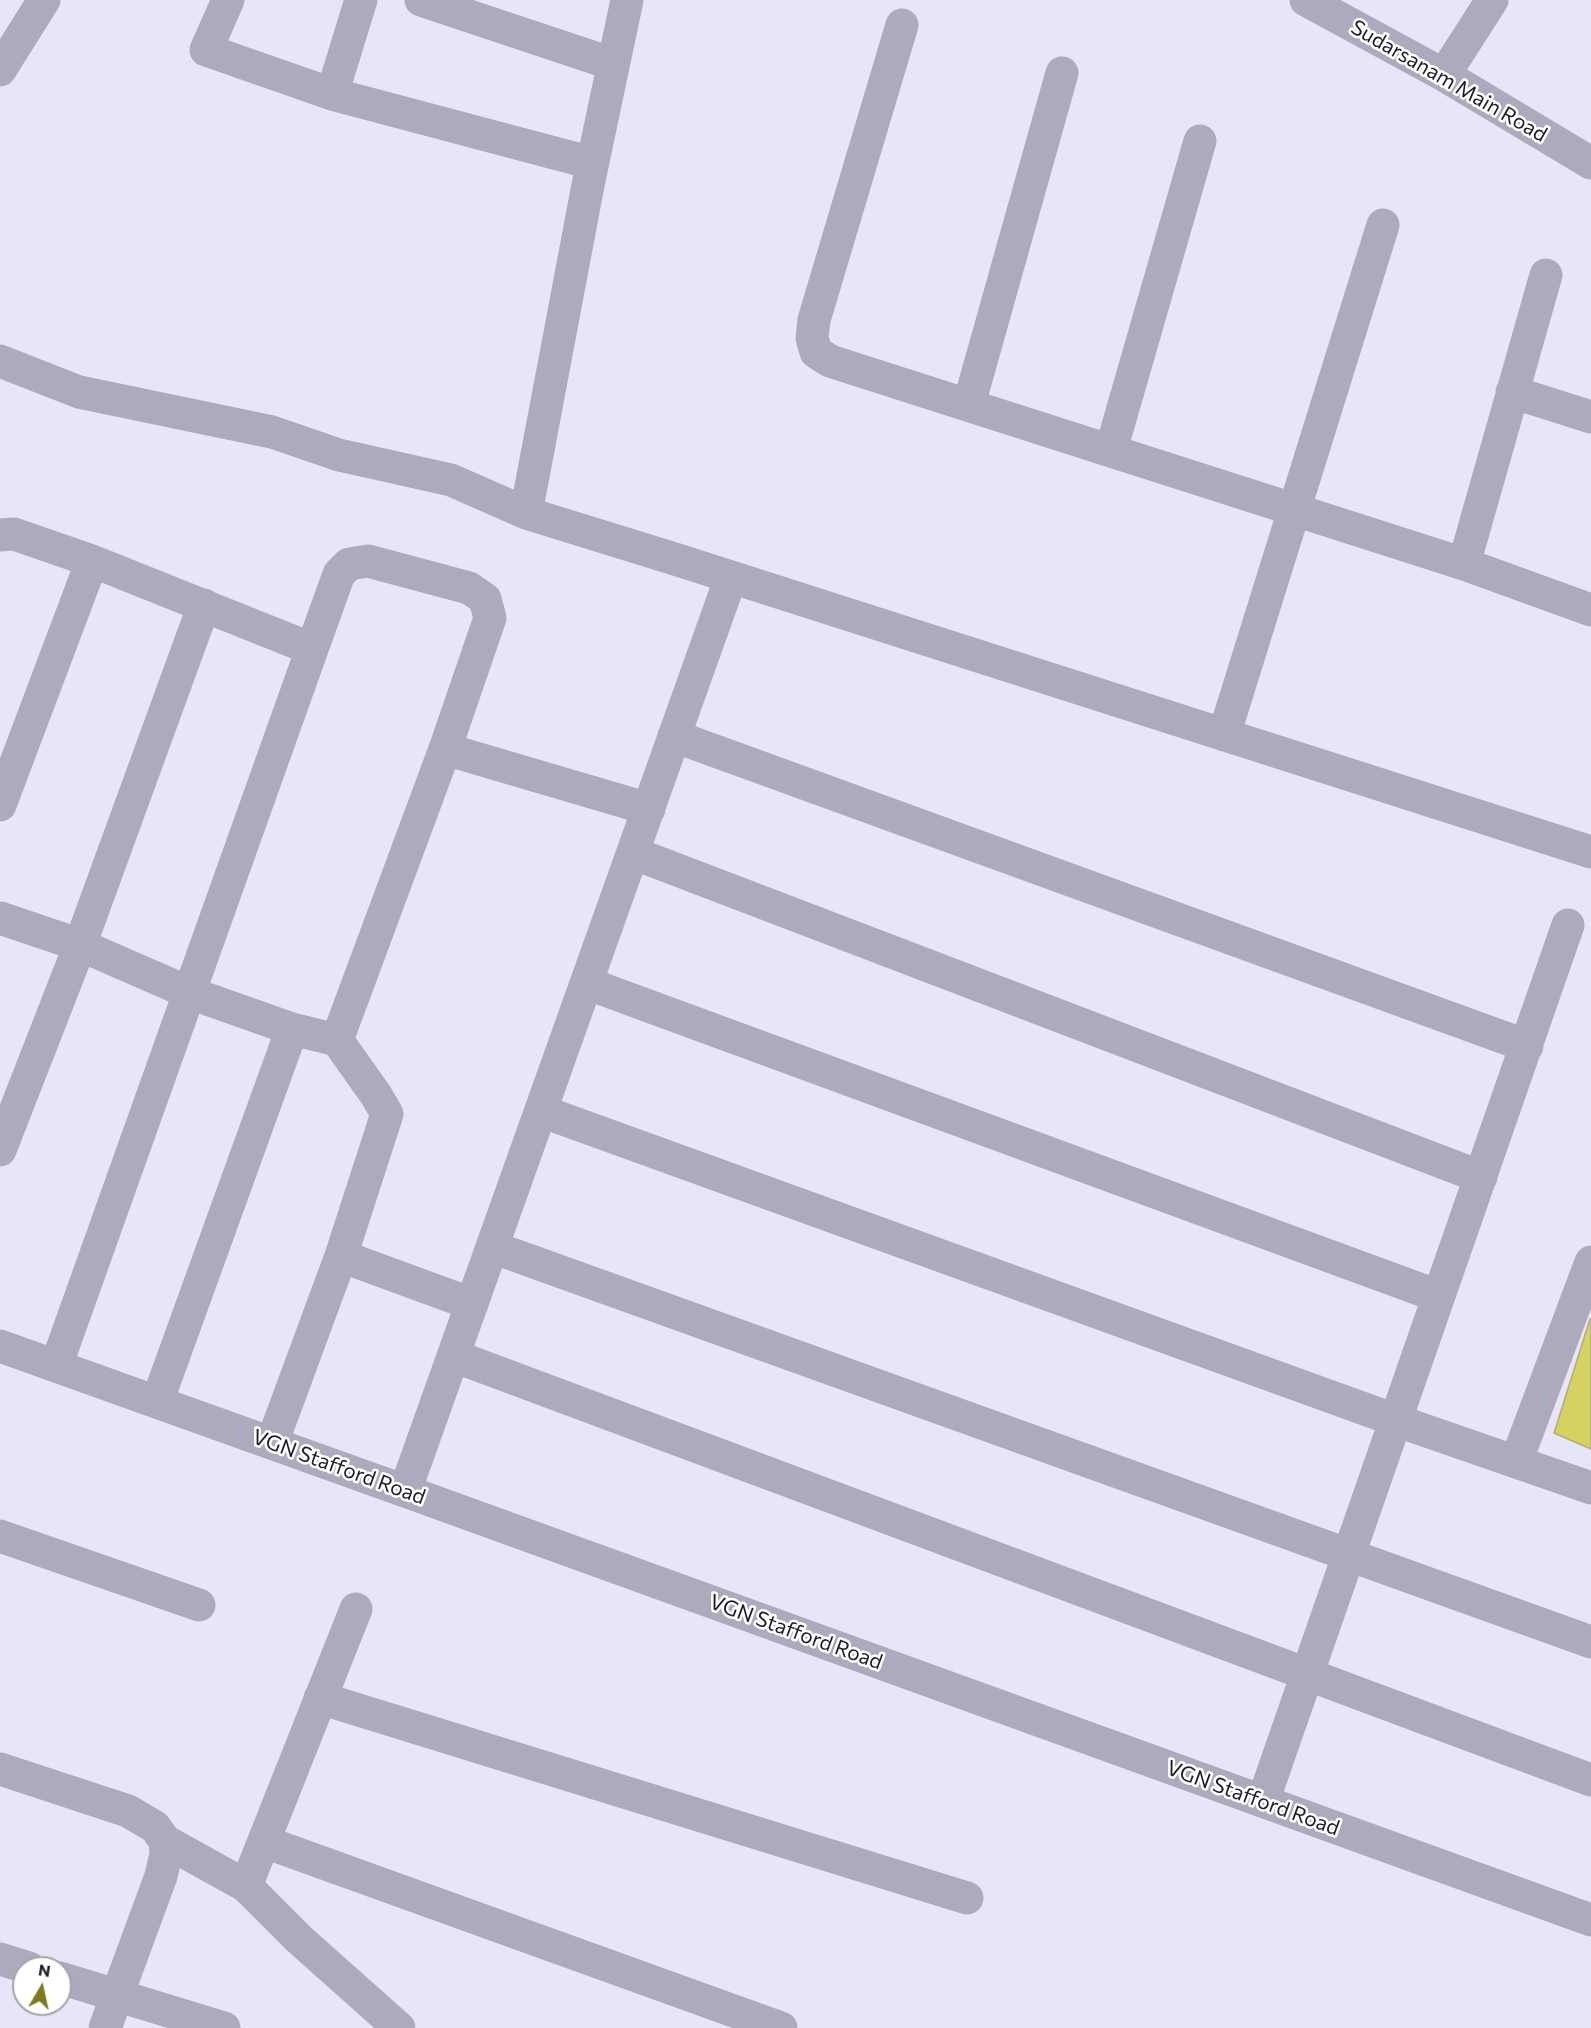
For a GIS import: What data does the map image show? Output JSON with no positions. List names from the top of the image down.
{
  "streets": {
    "street": ["Sudarsanam Main Road", "VGN Stafford Road"]
  },
  "north": "top"
}
